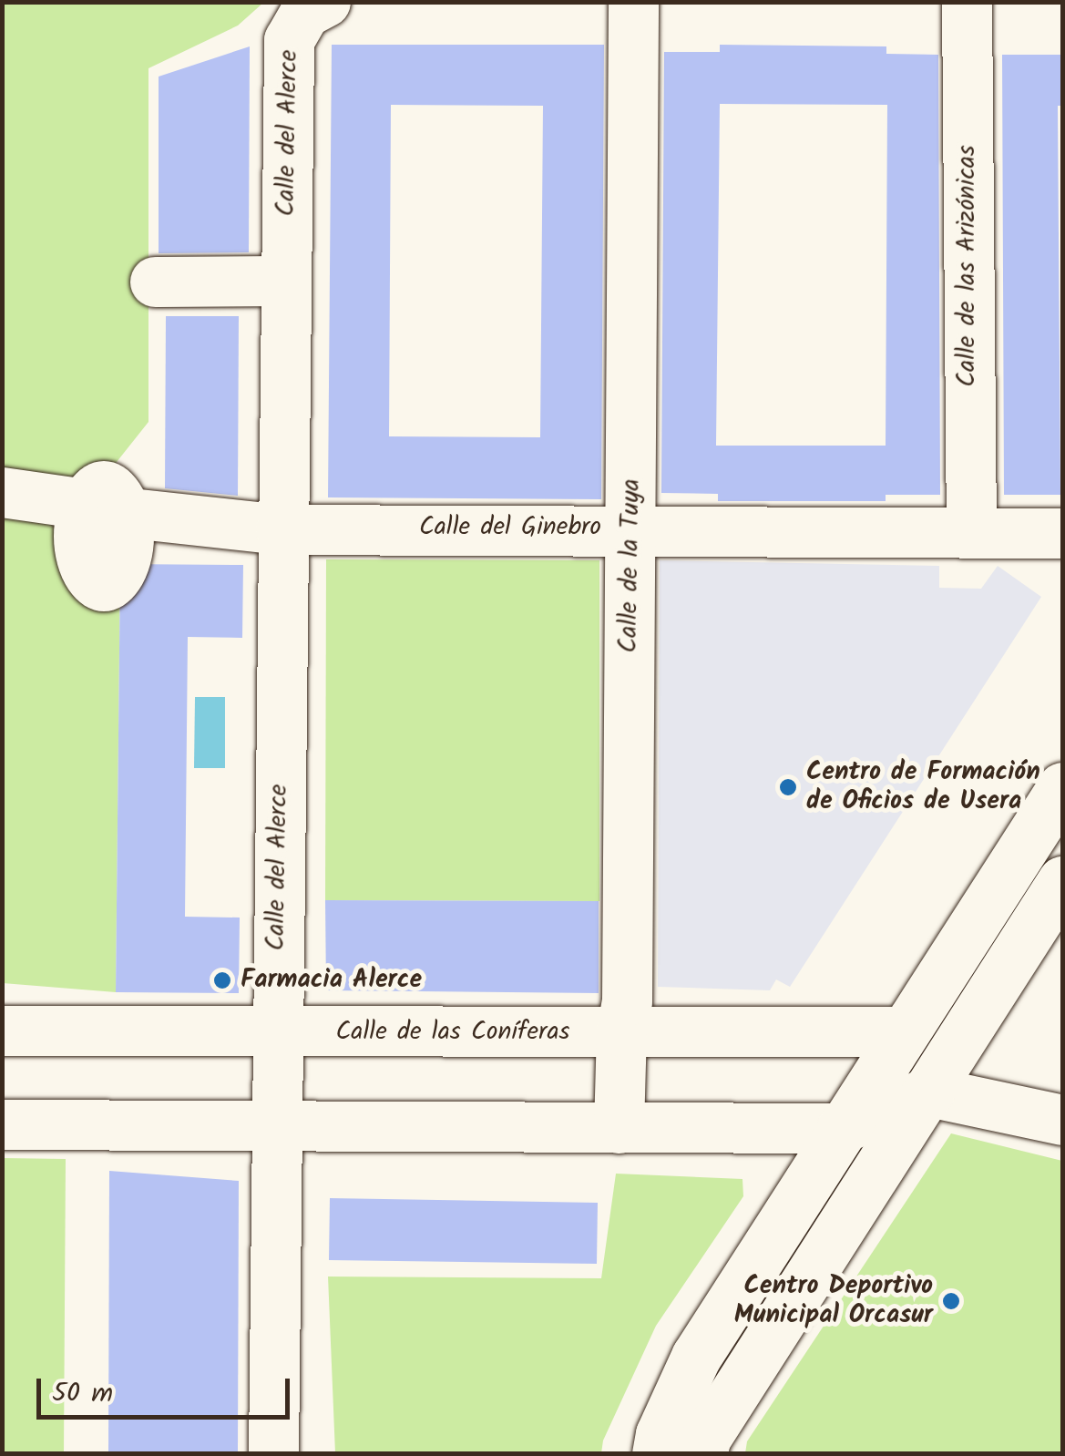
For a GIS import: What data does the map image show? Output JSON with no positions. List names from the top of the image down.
{
  "streets": {
    "street": [
      "Calle del Alerce",
      "Calle de las Arizónicas",
      "Calle del Ginebro",
      "Calle de la Tuya",
      "Calle de las Coníferas"
    ]
  },
  "crossings": [
    ["Calle del Alerce", "Calle del Ginebro"],
    ["Calle del Alerce", "Calle de las Coníferas"],
    ["Calle de las Arizónicas", "Calle del Ginebro"],
    ["Calle del Ginebro", "Calle de la Tuya"],
    ["Calle de la Tuya", "Calle de las Coníferas"]
  ],
  "places": ["Centro de Formación de Oficios de Usera", "Farmacia Alerce", "Centro Deportivo Municipal Orcasur"],
  "scale_bar": "50 m"
}
